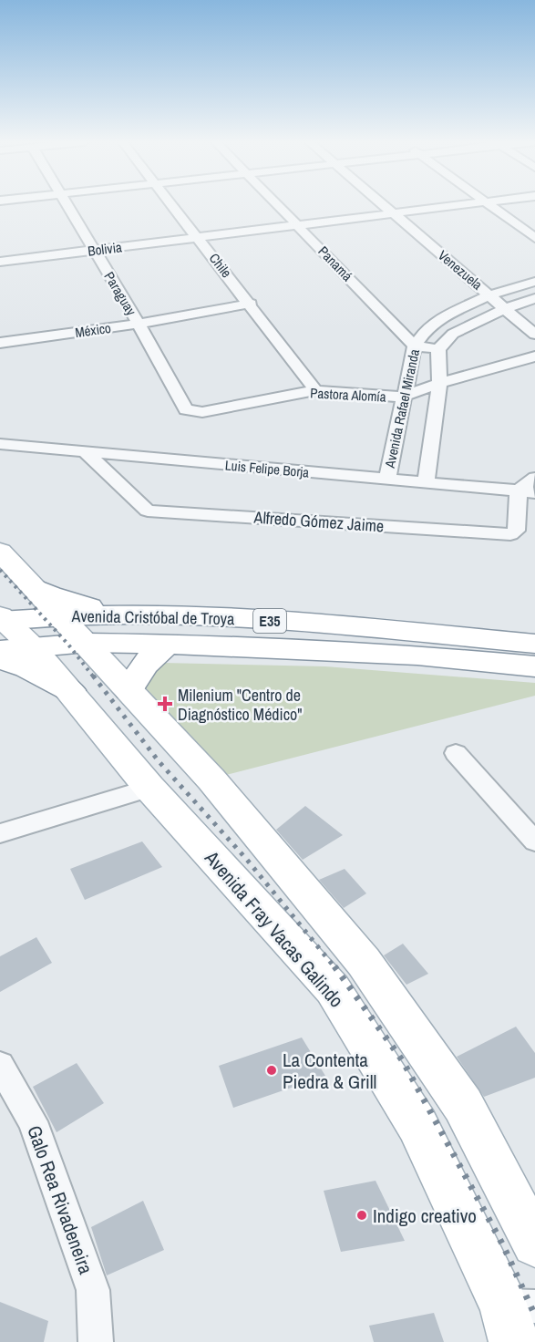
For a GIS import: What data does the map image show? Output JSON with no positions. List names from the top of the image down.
{
  "streets": {
    "main road": ["Avenida Cristóbal de Troya", "E35", "Avenida Fray Vacas Galindo"],
    "street": [
      "Bolivia",
      "Panamá",
      "Chile",
      "Venezuela",
      "Paraguay",
      "México",
      "Pastora Alomía",
      "Avenida Rafael Miranda",
      "Luis Felipe Borja",
      "Alfredo Gómez Jaime",
      "Galo Rea Rivadeneira"
    ]
  },
  "crossings": [
    ["Bolivia", "Panamá"],
    ["Bolivia", "Chile"],
    ["Bolivia", "Venezuela"],
    ["Bolivia", "Paraguay"],
    ["Panamá", "Avenida Rafael Miranda"],
    ["Chile", "México"],
    ["Chile", "Pastora Alomía"],
    ["Venezuela", "Avenida Rafael Miranda"],
    ["Paraguay", "México"],
    ["Paraguay", "Pastora Alomía"],
    ["Pastora Alomía", "Avenida Rafael Miranda"],
    ["Avenida Rafael Miranda", "Luis Felipe Borja"],
    ["Luis Felipe Borja", "Alfredo Gómez Jaime"],
    ["Avenida Cristóbal de Troya", "Avenida Fray Vacas Galindo"]
  ],
  "places": {
    "health": ["Milenium \"Centro de Diagnóstico Médico\""],
    "other": ["La Contenta Piedra & Grill", "Indigo creativo"]
  }
}
